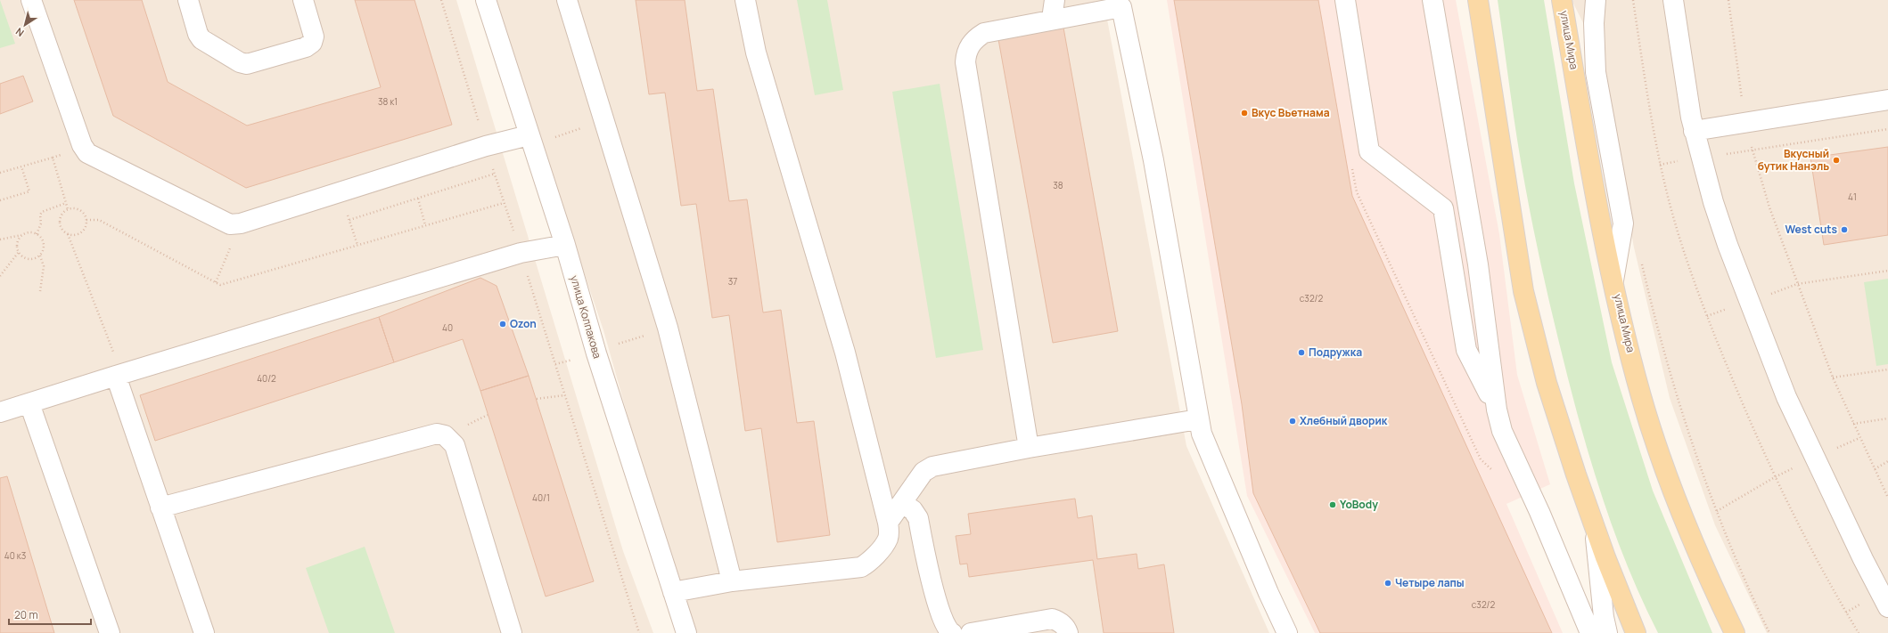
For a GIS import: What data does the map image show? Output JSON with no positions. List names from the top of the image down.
{
  "streets": {
    "main road": ["улица Мира"],
    "street": ["улица Колпакова"]
  },
  "places": [
    "Вкус Вьетнама",
    "Вкусный бутик Нанэль",
    "West cuts",
    "Ozon",
    "Подружка",
    "Хлебный дворик",
    "YoBody",
    "Четыре лапы"
  ],
  "house_numbers": [
    "38 к1",
    "38",
    "41",
    "37",
    "с32/2",
    "40",
    "40/2",
    "40/1",
    "40 к3",
    "с32/2"
  ],
  "scale_bar": "20 m",
  "north": "bottom left"
}
